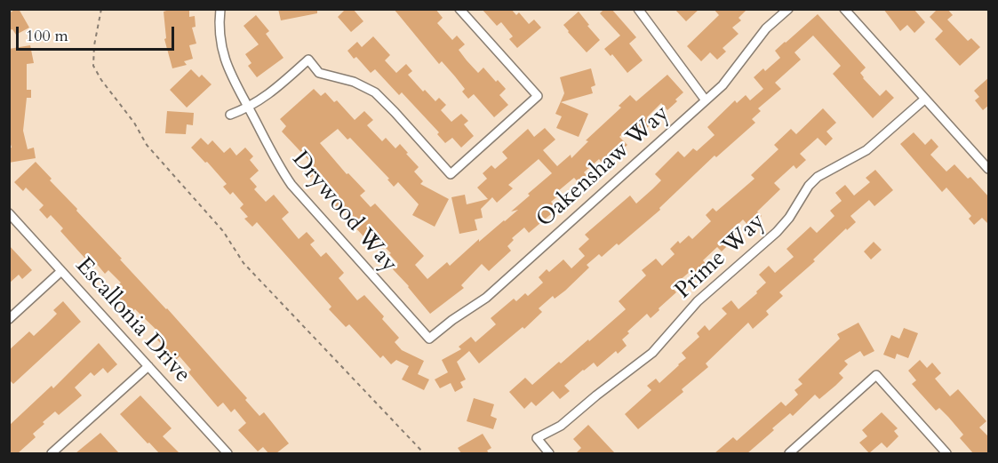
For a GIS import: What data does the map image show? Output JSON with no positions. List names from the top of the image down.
{
  "streets": {
    "street": [
      "Oakenshaw Way",
      "Drywood Way",
      "Prime Way",
      "Escallonia Drive"
    ]
  },
  "crossings": [
    ["Oakenshaw Way", "Drywood Way"]
  ],
  "scale_bar": "100 m"
}
